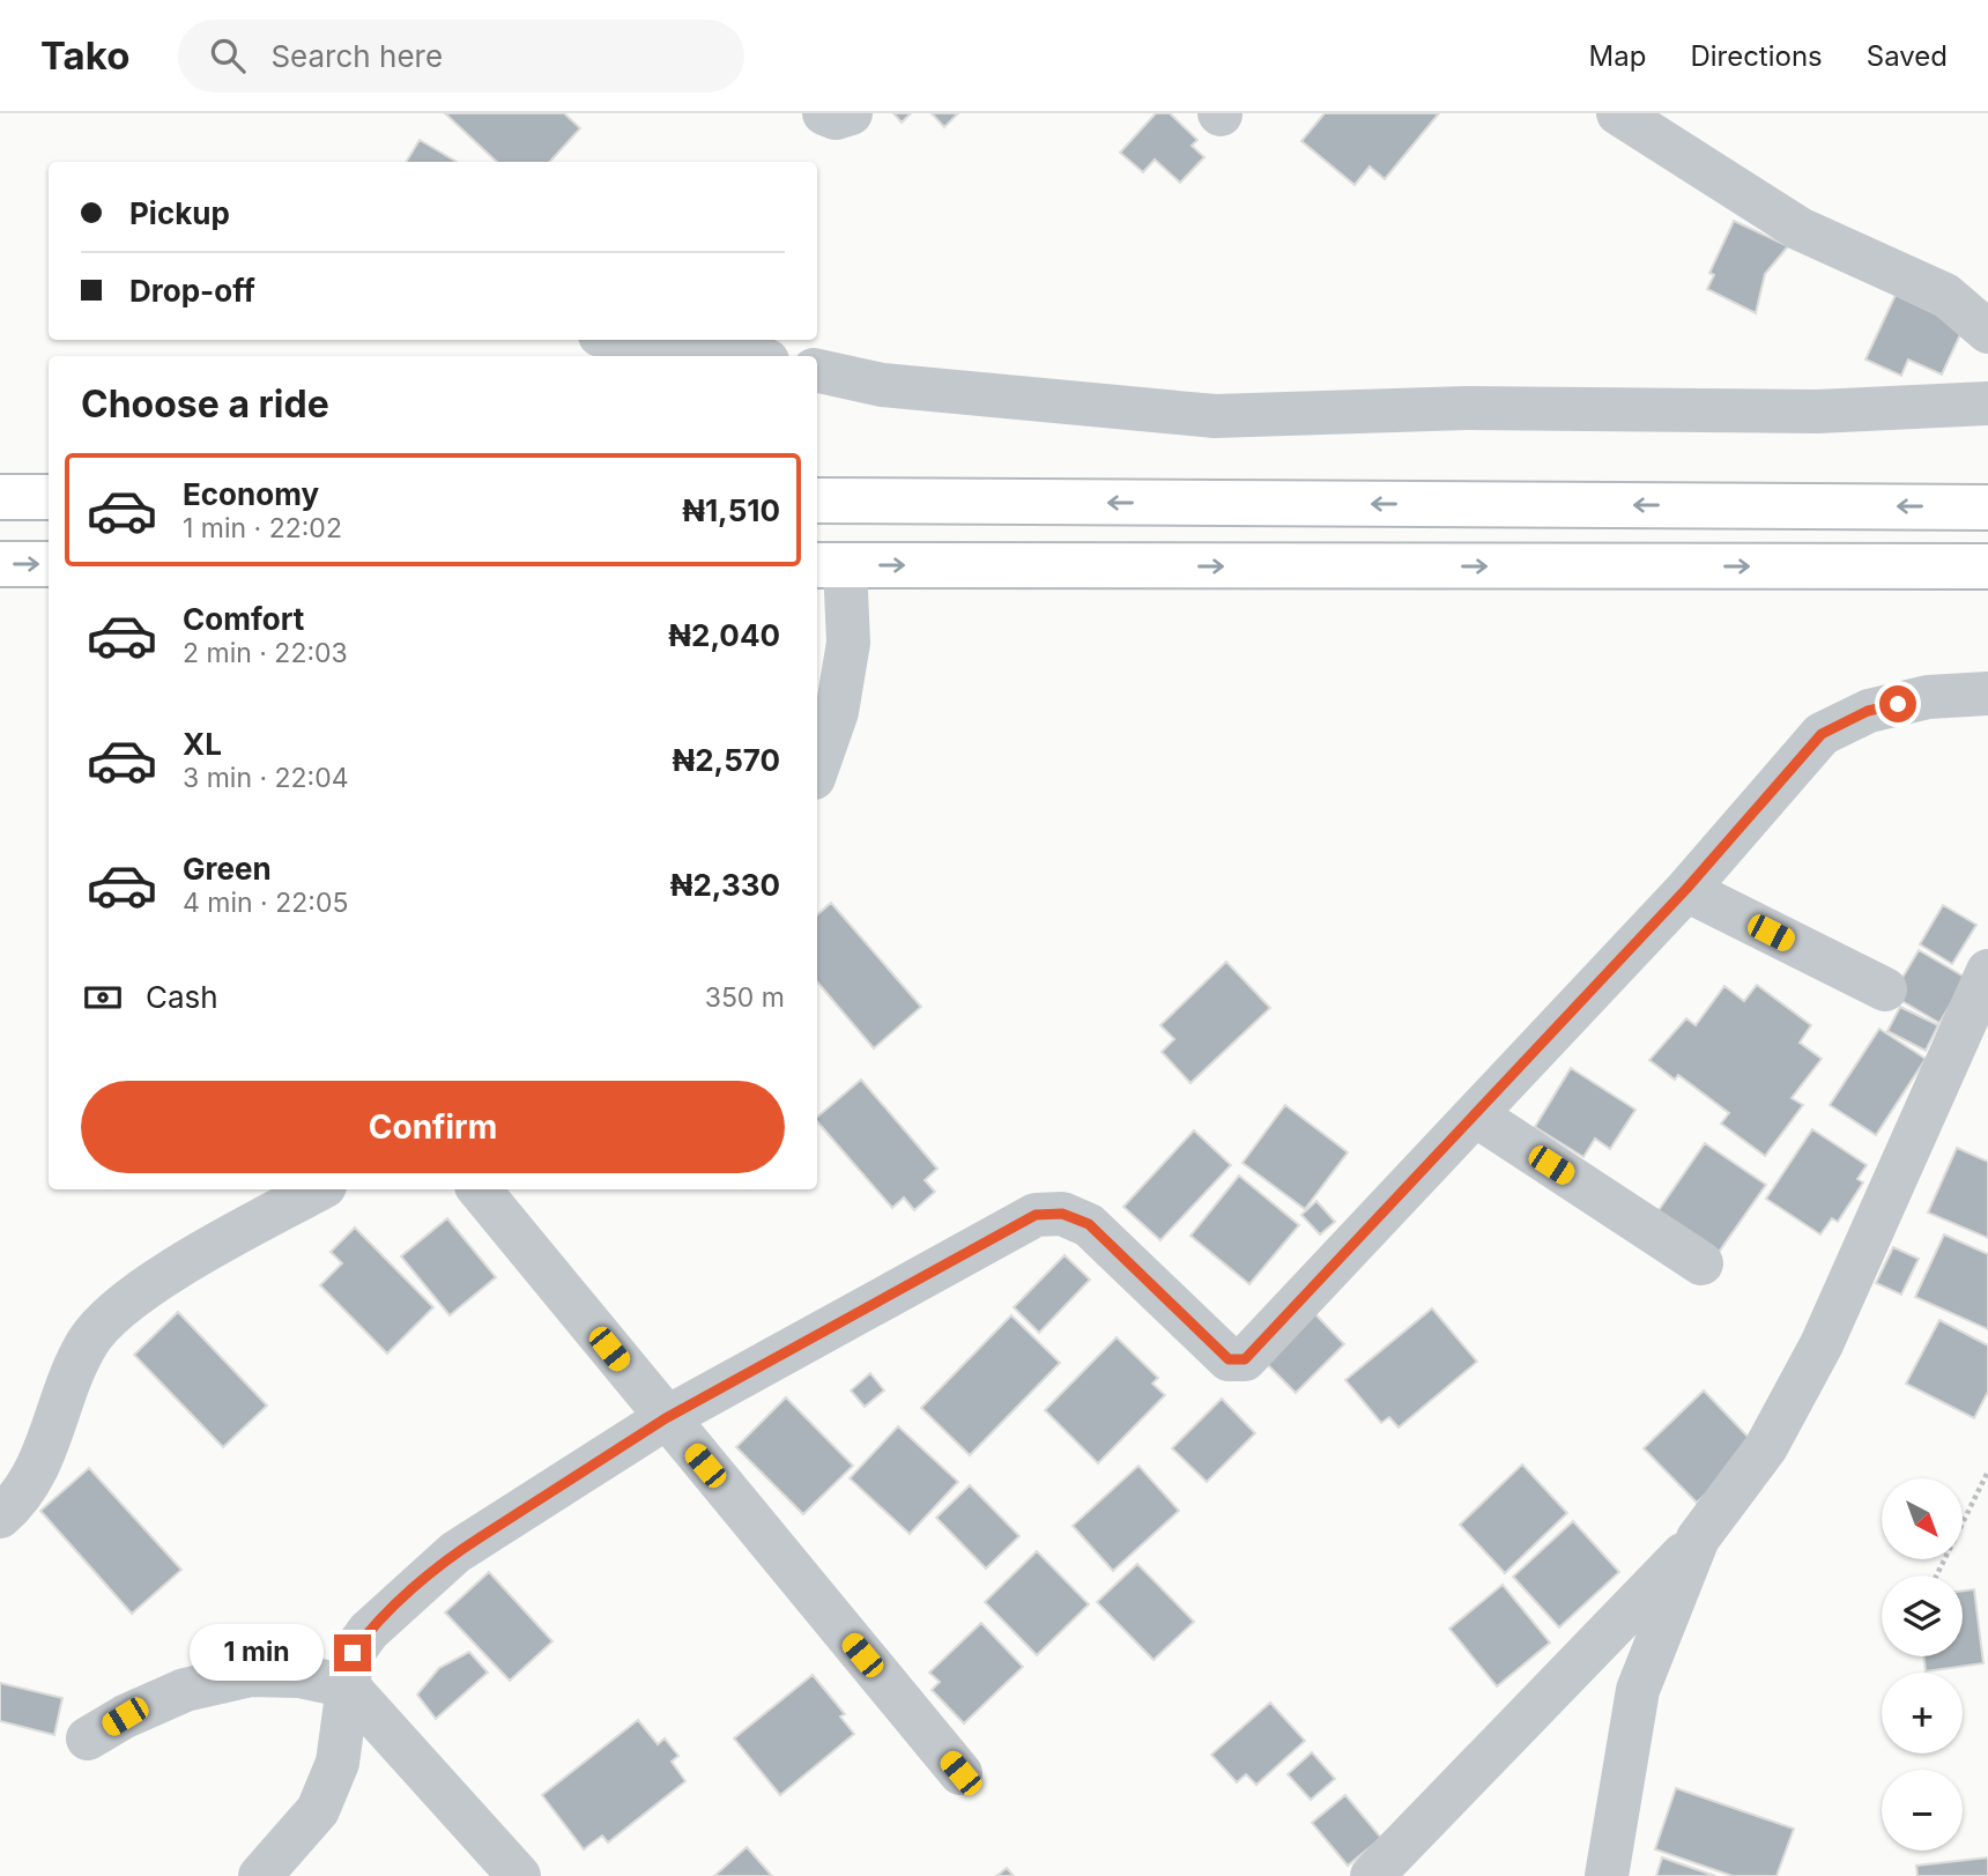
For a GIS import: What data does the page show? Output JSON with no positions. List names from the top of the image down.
{
  "north": "bottom right",
  "page": {
    "header": "Tako",
    "search": "Search here",
    "nav": ["Map", "Directions", "Saved"],
    "banner": ["Pickup", "Drop-off"],
    "heading": "Choose a ride",
    "list": [
      {
        "name": "Economy",
        "note": "1 min · 22:02",
        "value": "₦1,510"
      },
      {
        "name": "Comfort",
        "note": "2 min · 22:03",
        "value": "₦2,040"
      },
      {
        "name": "XL",
        "note": "3 min · 22:04",
        "value": "₦2,570"
      },
      {
        "name": "Green",
        "note": "4 min · 22:05",
        "value": "₦2,330"
      }
    ],
    "pay": ["Cash", "350 m"],
    "buttons": "Confirm",
    "map_buttons": ["+", "−"],
    "bubble": "1 min"
  }
}
